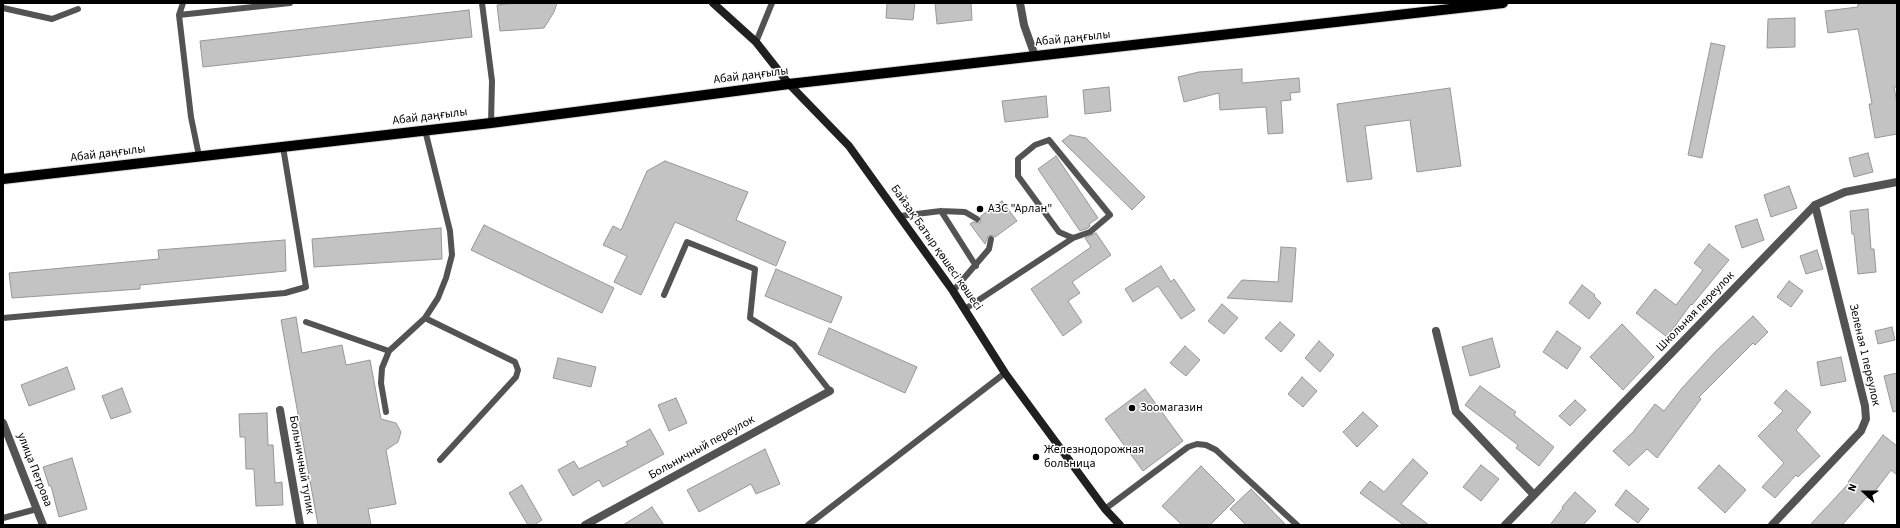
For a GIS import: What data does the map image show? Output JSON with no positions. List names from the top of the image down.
{
  "streets": {
    "main road": ["Абай даңғылы", "Байзақ Батыр қөшесі көшесі"],
    "street": [
      "Школьная переулок",
      "Зеленая 1 переулок",
      "Больничный переулок",
      "Больничный тупик",
      "улица Петрова"
    ]
  },
  "crossings": [
    ["Абай даңғылы", "Байзақ Батыр қөшесі көшесі"],
    ["Школьная переулок", "Зеленая 1 переулок"]
  ],
  "places": ["АЗС \"Арлан\"", "Зоомагазин", "Железнодорожная больница"],
  "north": "left"
}
